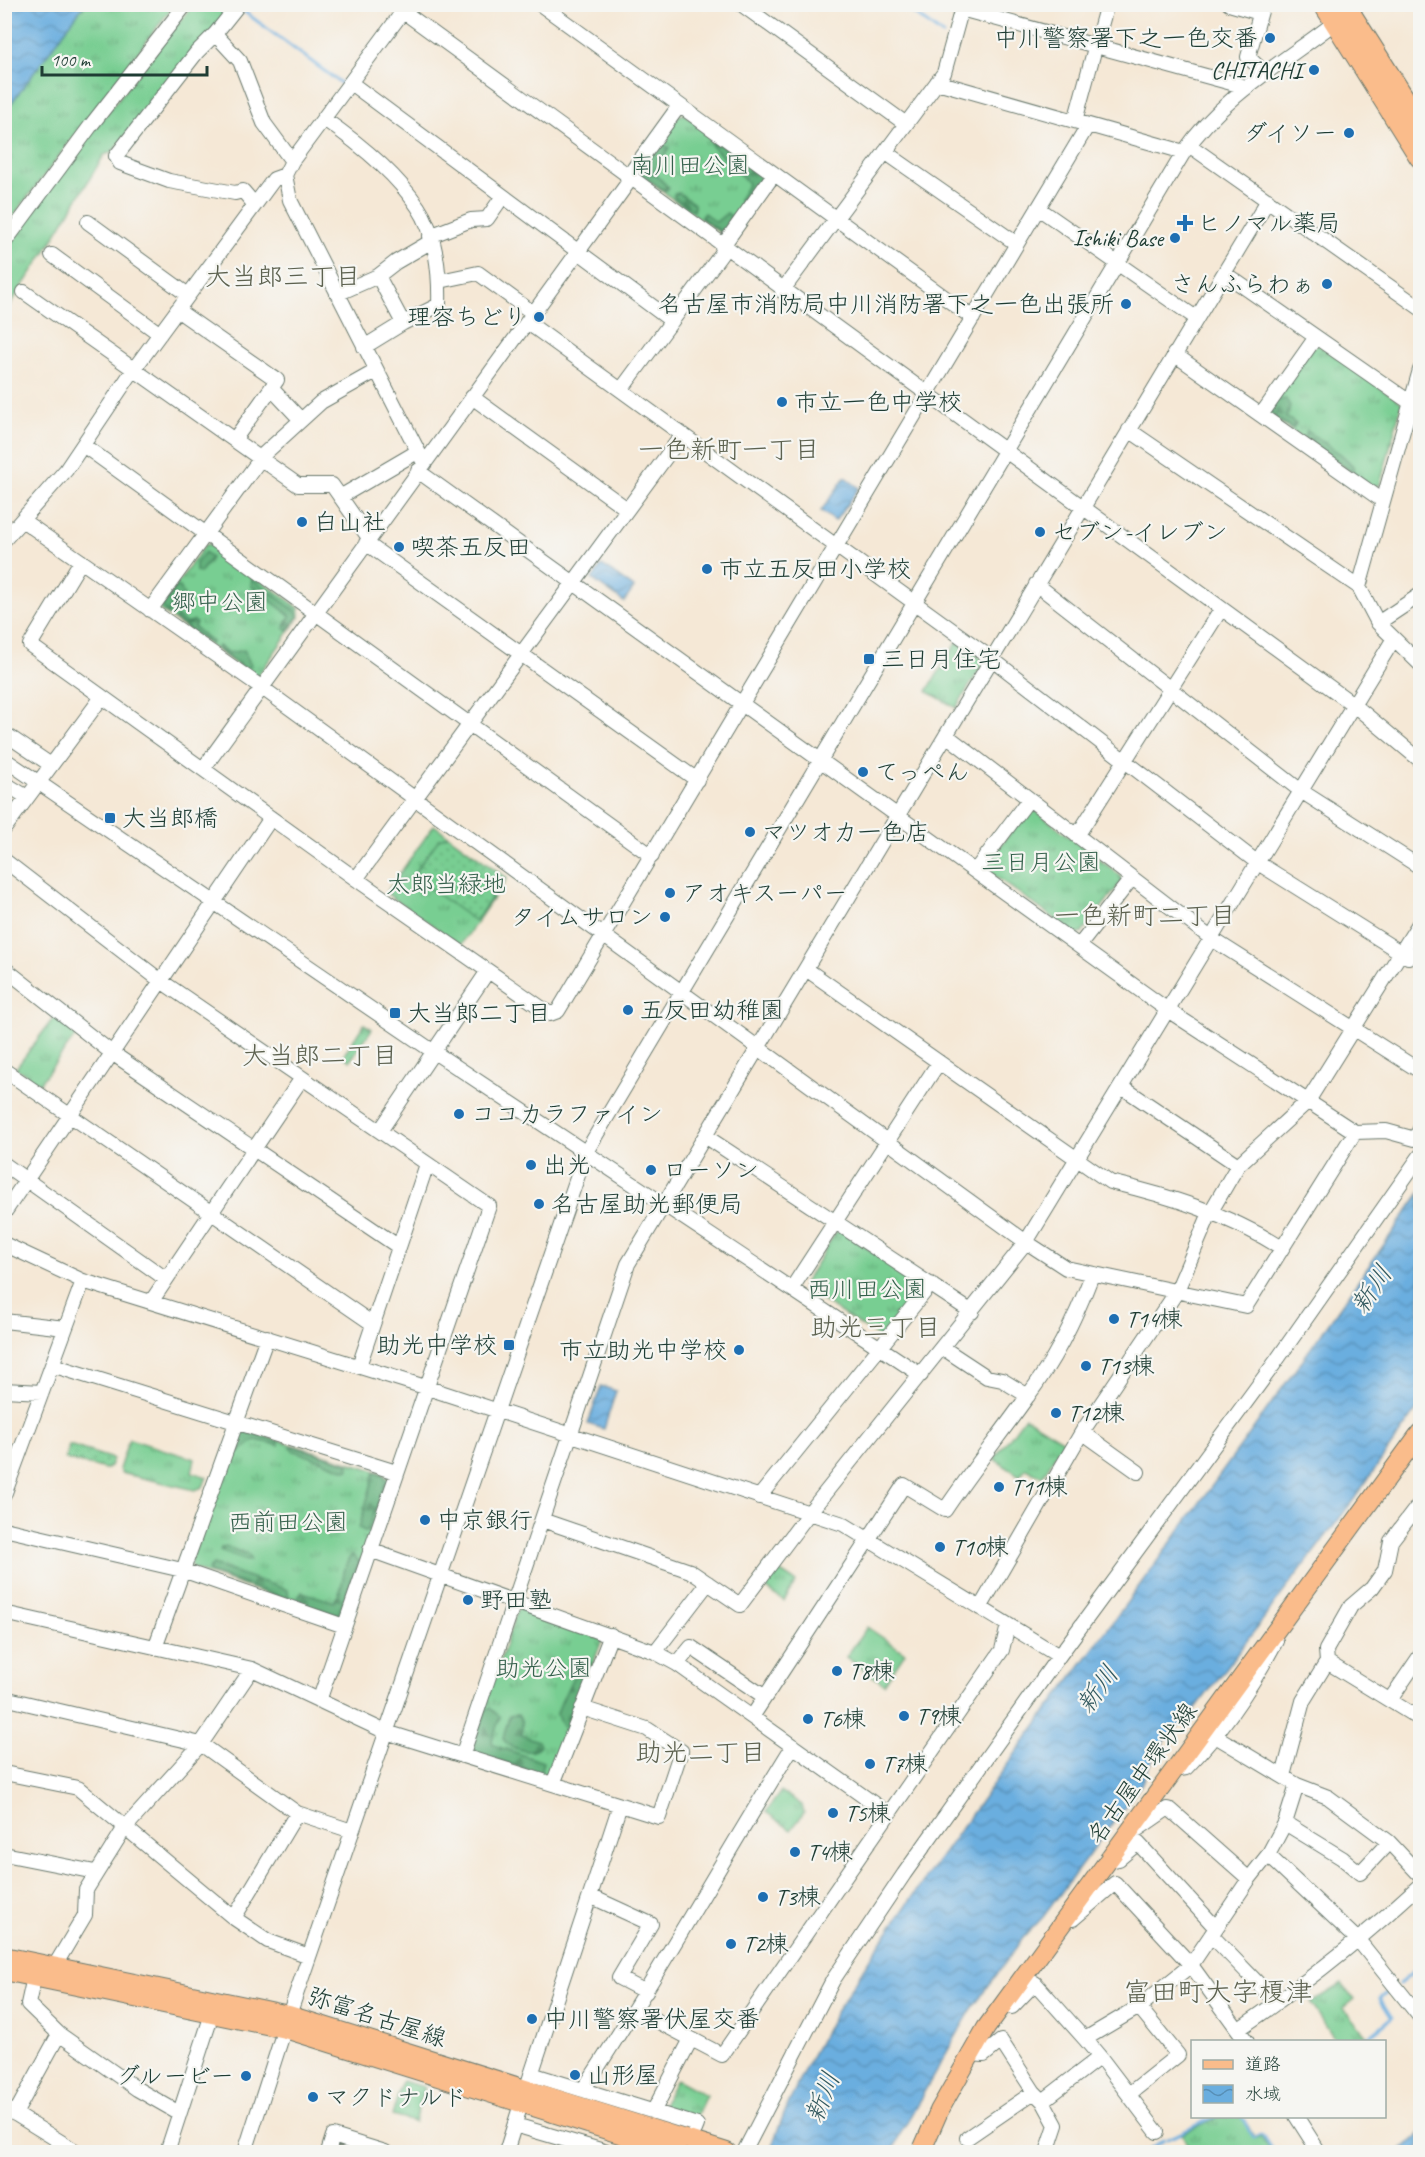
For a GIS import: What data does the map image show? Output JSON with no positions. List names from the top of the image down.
{
  "streets": {
    "main road": ["名古屋中環状線", "弥富名古屋線"]
  },
  "districts": [
    "大当郎三丁目",
    "一色新町一丁目",
    "一色新町二丁目",
    "大当郎二丁目",
    "助光三丁目",
    "助光二丁目",
    "富田町大字榎津"
  ],
  "water": ["新川"],
  "parks": [
    "南川田公園",
    "郷中公園",
    "三日月公園",
    "太郎当緑地",
    "西川田公園",
    "西前田公園",
    "助光公園"
  ],
  "places": {
    "other": [
      "中川警察署下之一色交番",
      "CHITACHI",
      "ダイソー",
      "Ishiki Base",
      "さんふらわぁ",
      "名古屋市消防局中川消防署下之一色出張所",
      "理容ちどり",
      "市立一色中学校",
      "白山社",
      "セブン-イレブン",
      "喫茶五反田",
      "市立五反田小学校",
      "てっぺん",
      "マツオカ一色店",
      "アオキスーパー",
      "タイムサロン",
      "五反田幼稚園",
      "ココカラファイン",
      "出光",
      "ローソン",
      "名古屋助光郵便局",
      "T14棟",
      "市立助光中学校",
      "T13棟",
      "T12棟",
      "T11棟",
      "中京銀行",
      "T10棟",
      "野田塾",
      "T8棟",
      "T9棟",
      "T6棟",
      "T7棟",
      "T5棟",
      "T4棟",
      "T3棟",
      "T2棟",
      "中川警察署伏屋交番",
      "山形屋",
      "グルービー",
      "マクドナルド"
    ],
    "health": ["ヒノマル薬局"],
    "transit": [
      "三日月住宅",
      "大当郎橋",
      "大当郎二丁目",
      "助光中学校"
    ]
  },
  "legend": ["道路", "水域"],
  "scale_bar": "100 m"
}
